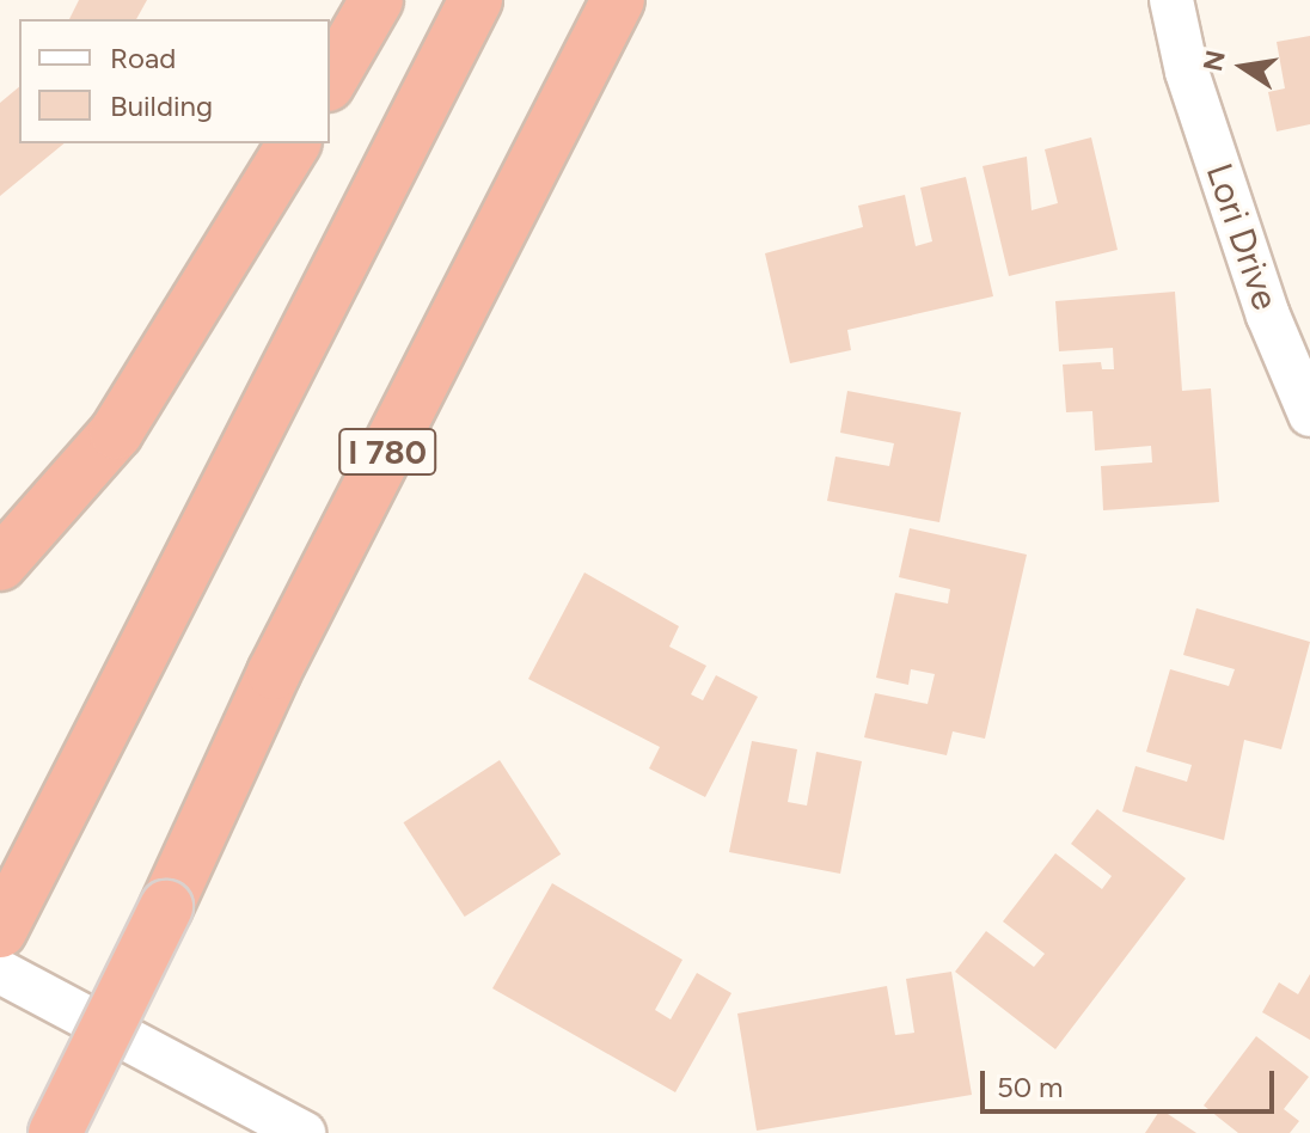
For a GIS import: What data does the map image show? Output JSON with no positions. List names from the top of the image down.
{
  "streets": {
    "highway": ["I 780"],
    "street": ["Lori Drive"]
  },
  "legend": ["Road", "Building"],
  "scale_bar": "50 m",
  "north": "left"
}
